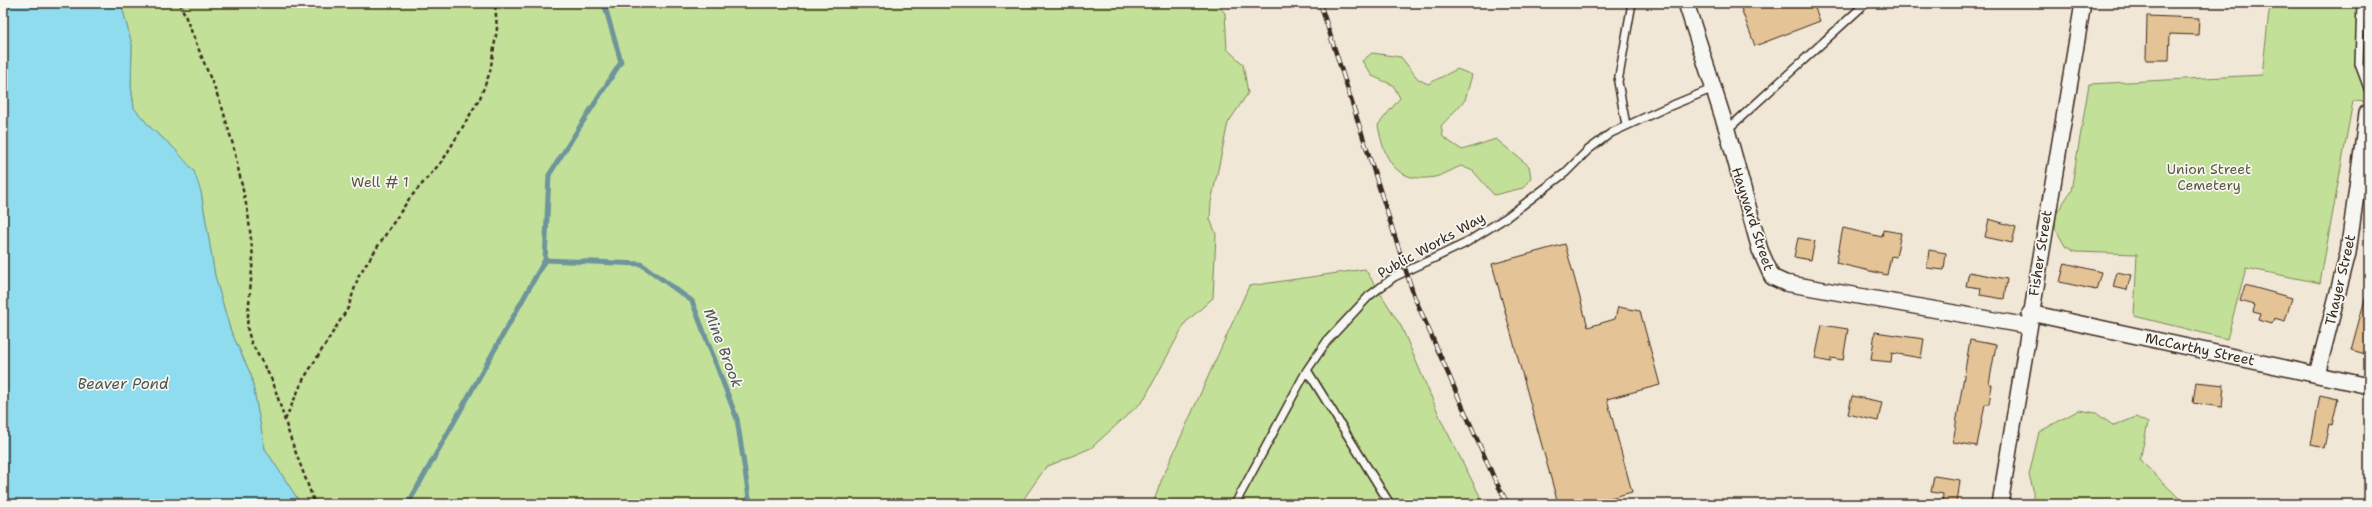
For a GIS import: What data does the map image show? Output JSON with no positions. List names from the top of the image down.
{
  "streets": {
    "street": [
      "Hayward Street",
      "Fisher Street",
      "Thayer Street",
      "McCarthy Street"
    ],
    "lane": ["Public Works Way"]
  },
  "crossings": [
    ["Hayward Street", "Public Works Way"],
    ["Hayward Street", "Fisher Street"],
    ["Hayward Street", "McCarthy Street"],
    ["Fisher Street", "McCarthy Street"],
    ["Thayer Street", "McCarthy Street"]
  ],
  "water": ["Mine Brook", "Beaver Pond"],
  "parks": ["Union Street Cemetery", "Well # 1"]
}
